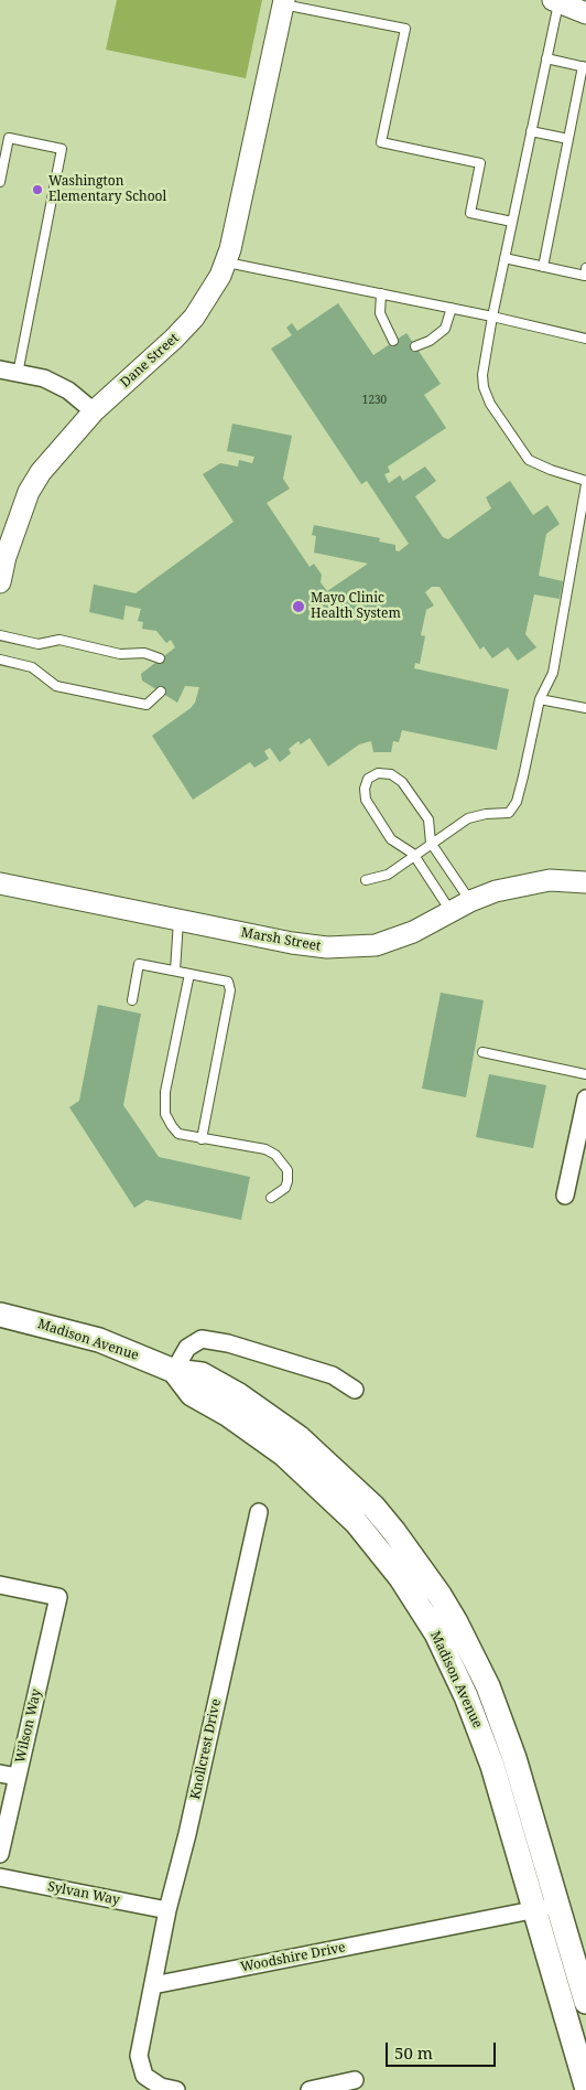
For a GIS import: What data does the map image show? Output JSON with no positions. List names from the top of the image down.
{
  "streets": {
    "main road": ["Madison Avenue"],
    "street": [
      "Dane Street",
      "Marsh Street",
      "Wilson Way",
      "Knollcrest Drive",
      "Sylvan Way",
      "Woodshire Drive"
    ]
  },
  "crossings": [
    ["Madison Avenue", "Woodshire Drive"],
    ["Knollcrest Drive", "Sylvan Way"],
    ["Knollcrest Drive", "Woodshire Drive"]
  ],
  "places": ["Washington Elementary School", "Mayo Clinic Health System"],
  "house_numbers": ["1230"],
  "scale_bar": "50 m"
}
